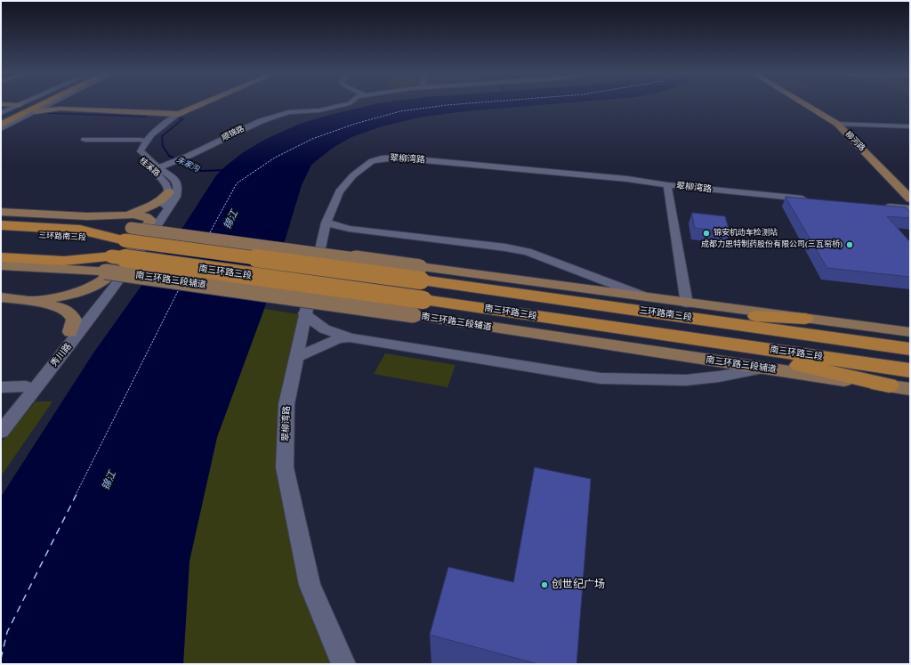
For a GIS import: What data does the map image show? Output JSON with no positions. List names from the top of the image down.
{
  "streets": {
    "highway": ["三环路南三段", "南三环路三段"],
    "main road": ["柳河路", "桂溪路", "南三环路三段辅道"],
    "street": ["顺锦路", "翠柳湾路", "秀川路"]
  },
  "crossings": [
    ["顺锦路", "桂溪路"],
    ["桂溪路", "秀川路"],
    ["三环路南三段", "南三环路三段"],
    ["三环路南三段", "南三环路三段辅道"],
    ["南三环路三段", "南三环路三段辅道"]
  ],
  "water": ["朱家沟", "锦江"],
  "places": ["锦安机动车检测站", "成都力思特制药股份有限公司(三瓦窑桥)", "创世纪广场"]
}
